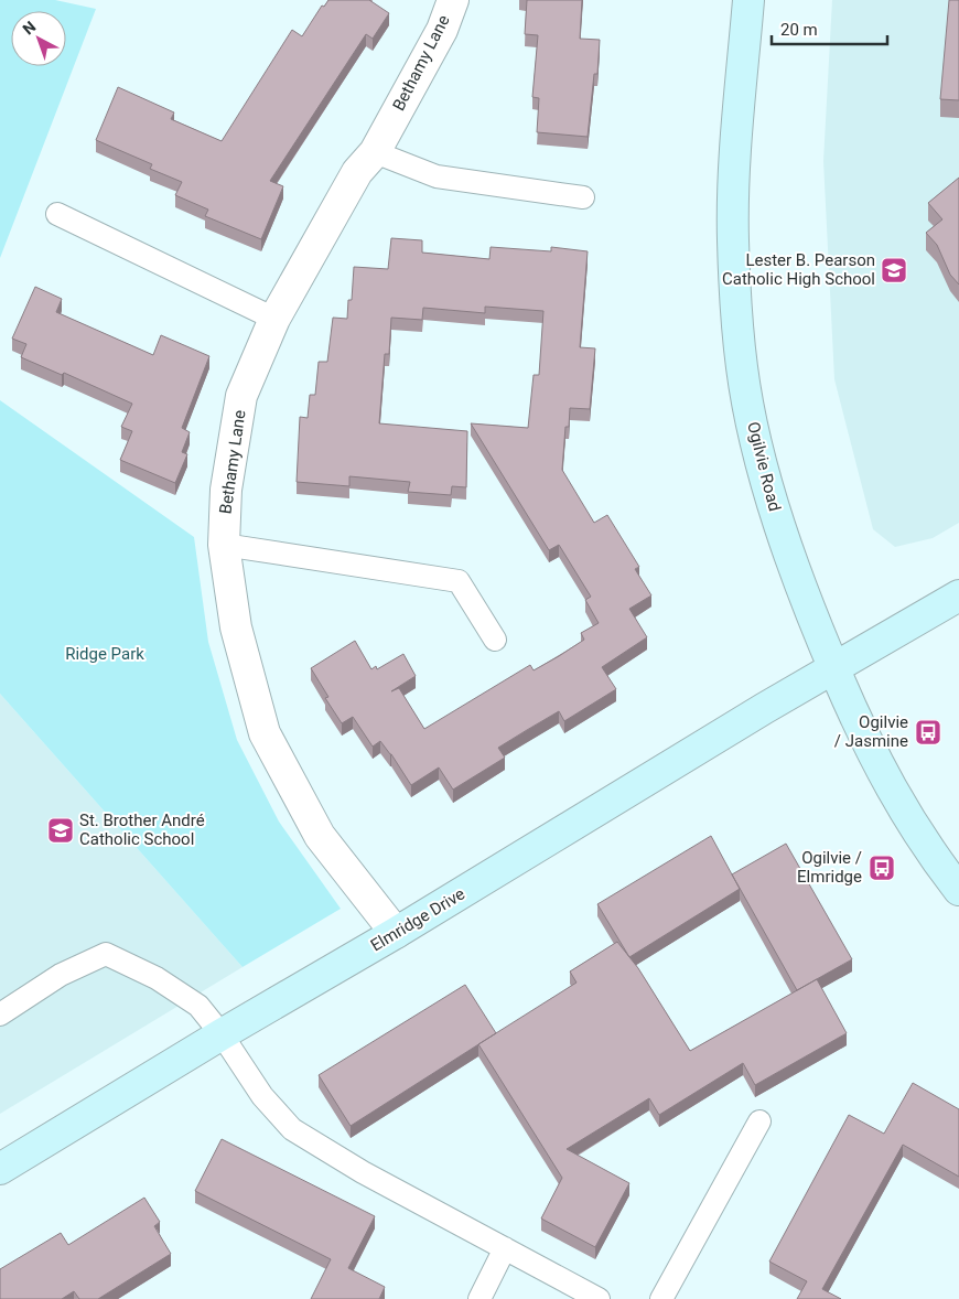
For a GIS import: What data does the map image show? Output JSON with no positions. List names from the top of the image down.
{
  "streets": {
    "street": ["Bethamy Lane", "Ogilvie Road", "Elmridge Drive"]
  },
  "crossings": [
    ["Bethamy Lane", "Elmridge Drive"],
    ["Ogilvie Road", "Elmridge Drive"]
  ],
  "parks": ["Ridge Park"],
  "places": {
    "school or university": ["Lester B. Pearson Catholic High School", "St. Brother André Catholic School"],
    "bus stop": ["Ogilvie / Jasmine", "Ogilvie / Elmridge"]
  },
  "scale_bar": "20 m",
  "north": "top left"
}
